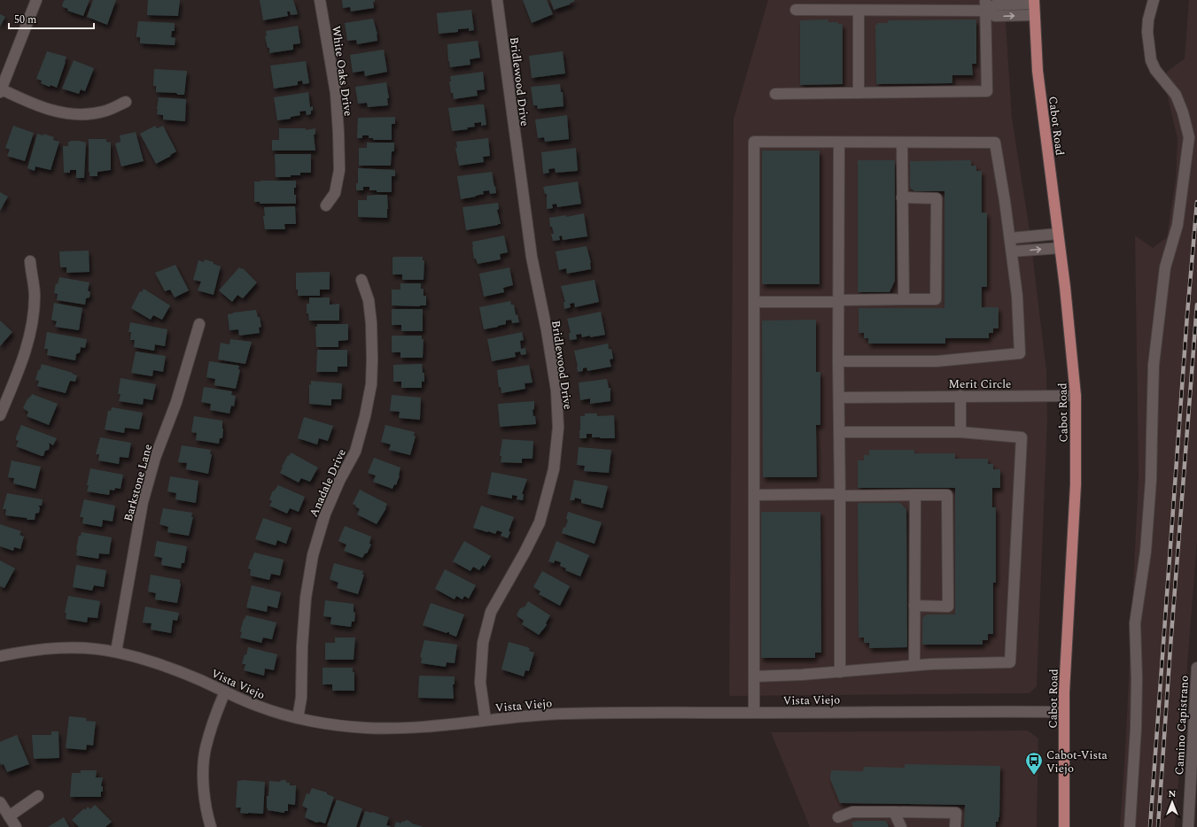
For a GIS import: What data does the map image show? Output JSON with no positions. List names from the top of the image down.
{
  "streets": {
    "main road": ["Cabot Road"],
    "street": [
      "White Oaks Drive",
      "Bridlewood Drive",
      "Merit Circle",
      "Barkstone Lane",
      "Anadale Drive",
      "Vista Viejo",
      "Camino Capistrano"
    ]
  },
  "crossings": [
    ["Bridlewood Drive", "Vista Viejo"],
    ["Cabot Road", "Merit Circle"],
    ["Cabot Road", "Vista Viejo"],
    ["Barkstone Lane", "Vista Viejo"],
    ["Anadale Drive", "Vista Viejo"]
  ],
  "places": {
    "bus stop": ["Cabot-Vista Viejo"]
  },
  "scale_bar": "50 m",
  "north": "top"
}
